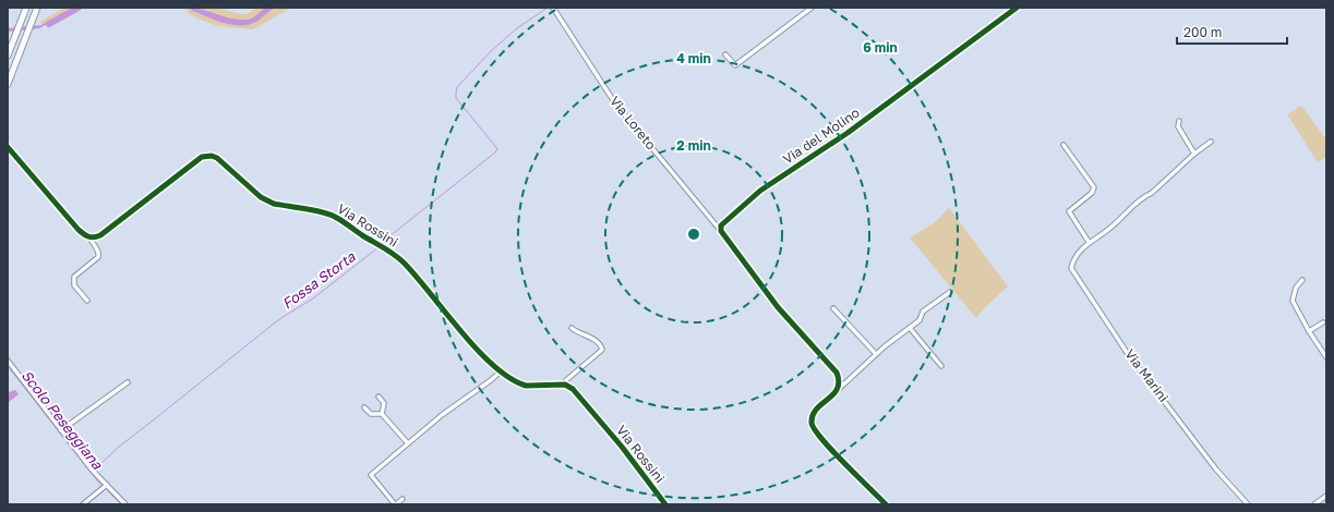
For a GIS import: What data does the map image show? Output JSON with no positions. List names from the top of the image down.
{
  "streets": {
    "street": [
      "Via Loreto",
      "Via del Molino",
      "Via Rossini",
      "Via Marini"
    ]
  },
  "crossings": [
    ["Via Loreto", "Via del Molino"]
  ],
  "water": ["Fossa Storta", "Scolo Peseggiana"],
  "scale_bar": "200 m",
  "rings": ["6 min", "4 min", "2 min"]
}
